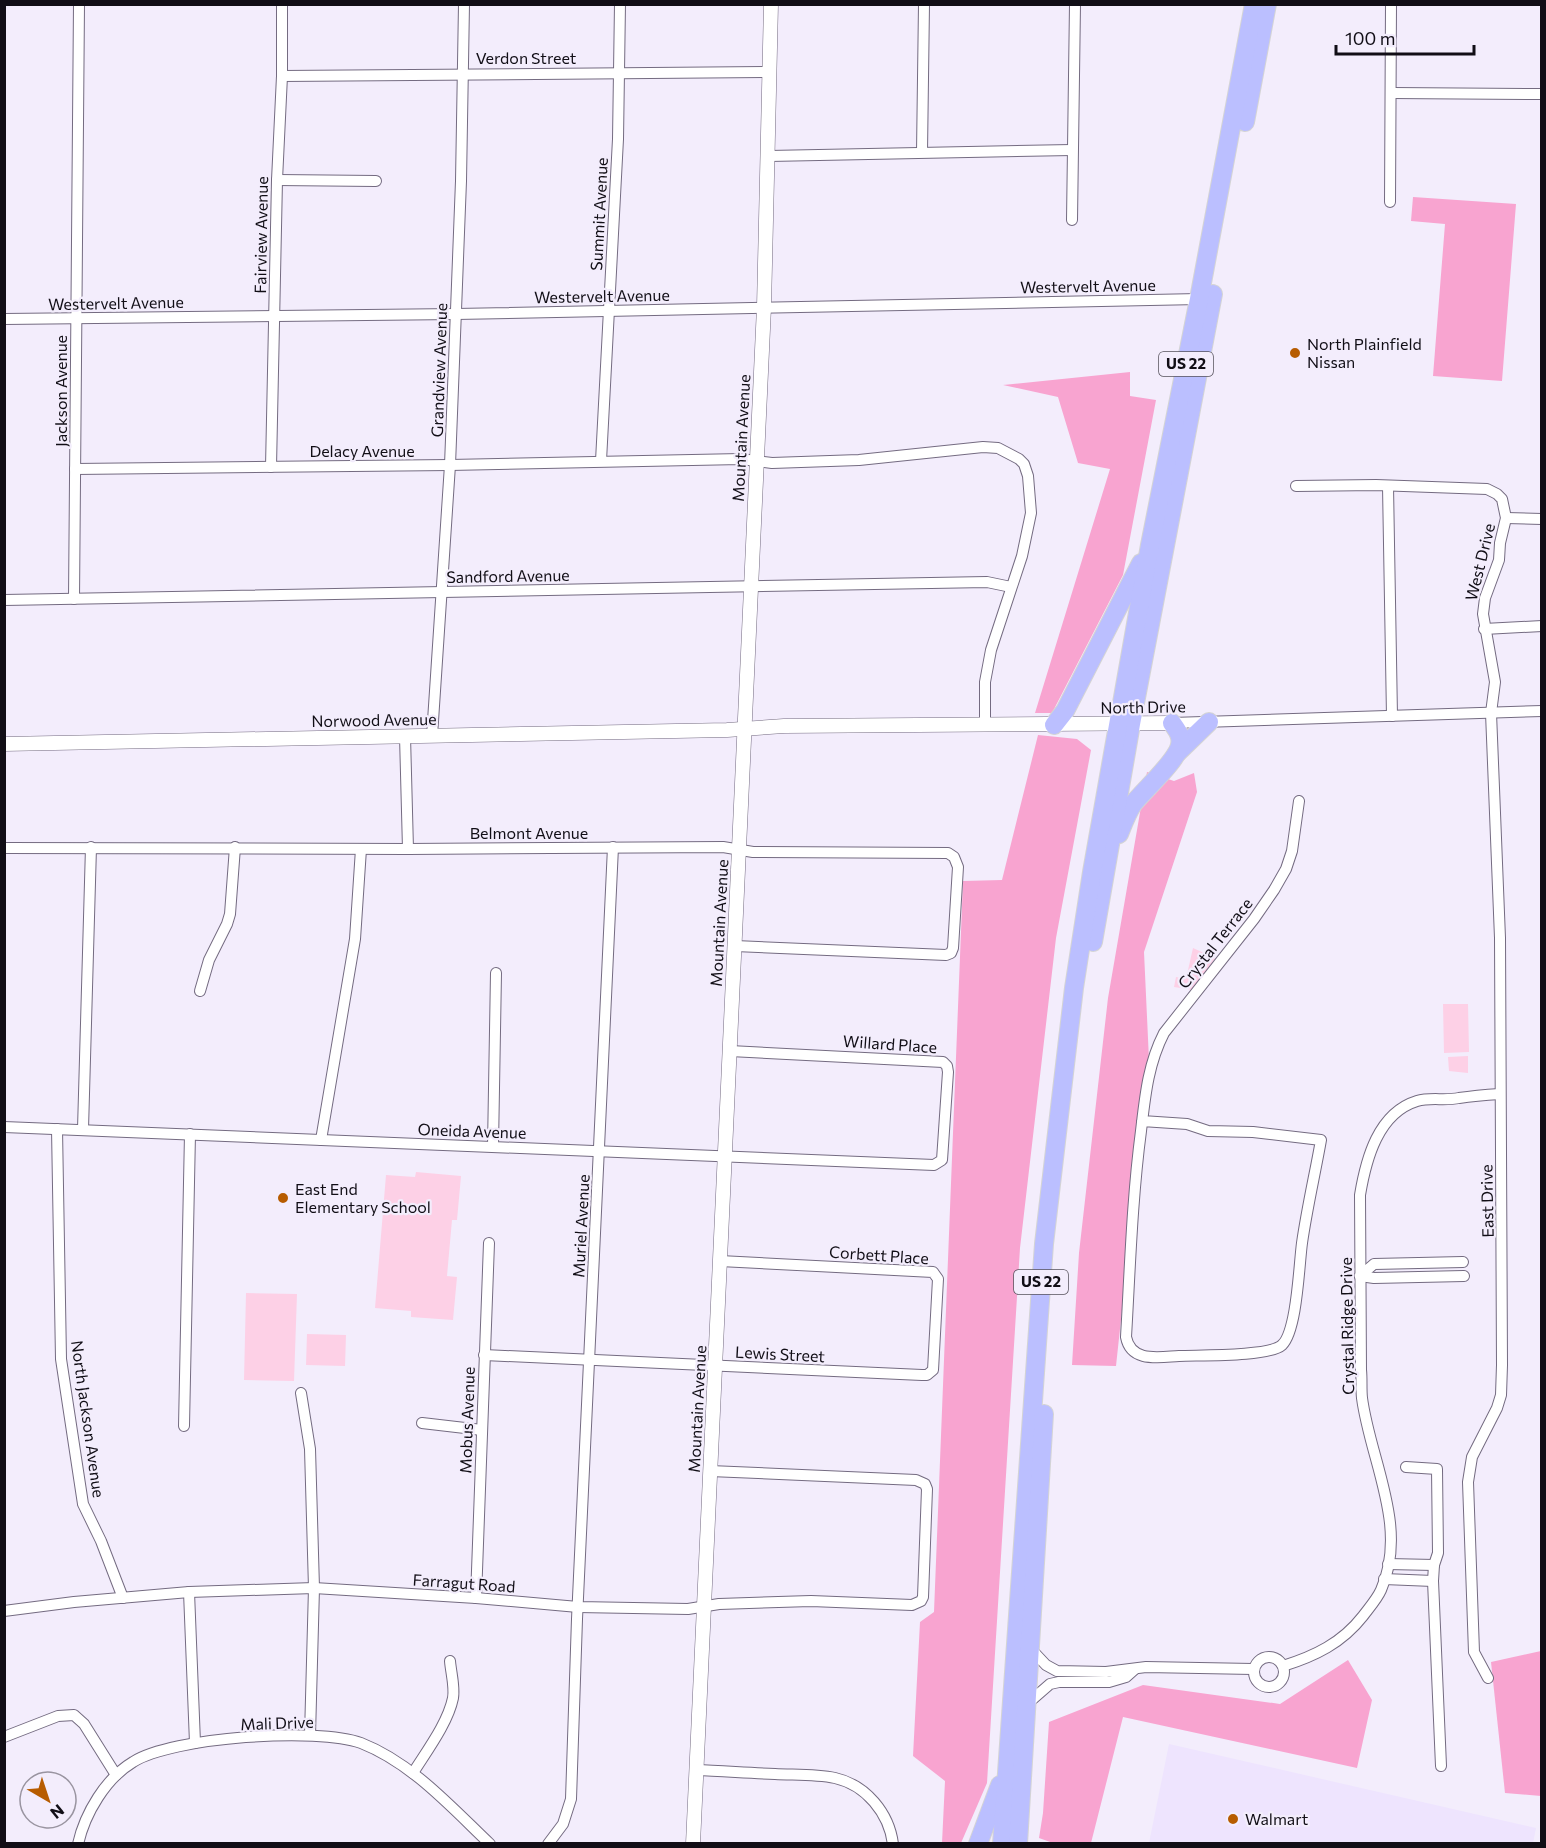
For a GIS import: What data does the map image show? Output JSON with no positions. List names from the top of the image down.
{
  "streets": {
    "highway": ["US 22"],
    "street": [
      "Verdon Street",
      "Summit Avenue",
      "Fairview Avenue",
      "Westervelt Avenue",
      "Grandview Avenue",
      "Jackson Avenue",
      "Mountain Avenue",
      "Delacy Avenue",
      "West Drive",
      "Sandford Avenue",
      "North Drive",
      "Norwood Avenue",
      "Belmont Avenue",
      "Crystal Terrace",
      "Willard Place",
      "Oneida Avenue",
      "East Drive",
      "Muriel Avenue",
      "Corbett Place",
      "Crystal Ridge Drive",
      "Lewis Street",
      "North Jackson Avenue",
      "Mobus Avenue",
      "Farragut Road",
      "Mali Drive"
    ]
  },
  "crossings": [
    ["Verdon Street", "Summit Avenue"],
    ["Verdon Street", "Fairview Avenue"],
    ["Verdon Street", "Grandview Avenue"],
    ["Verdon Street", "Mountain Avenue"],
    ["Summit Avenue", "Westervelt Avenue"],
    ["Summit Avenue", "Delacy Avenue"],
    ["Fairview Avenue", "Westervelt Avenue"],
    ["Fairview Avenue", "Delacy Avenue"],
    ["Westervelt Avenue", "US 22"],
    ["Westervelt Avenue", "Grandview Avenue"],
    ["Westervelt Avenue", "Jackson Avenue"],
    ["Westervelt Avenue", "Mountain Avenue"],
    ["US 22", "North Drive"],
    ["Grandview Avenue", "Delacy Avenue"],
    ["Grandview Avenue", "Sandford Avenue"],
    ["Grandview Avenue", "Norwood Avenue"],
    ["Jackson Avenue", "Delacy Avenue"],
    ["Jackson Avenue", "Sandford Avenue"],
    ["Mountain Avenue", "Delacy Avenue"],
    ["Mountain Avenue", "Sandford Avenue"],
    ["Mountain Avenue", "North Drive"],
    ["Mountain Avenue", "Norwood Avenue"],
    ["Mountain Avenue", "Belmont Avenue"],
    ["Mountain Avenue", "Willard Place"],
    ["Mountain Avenue", "Oneida Avenue"],
    ["Mountain Avenue", "Corbett Place"],
    ["Mountain Avenue", "Lewis Street"],
    ["Mountain Avenue", "Farragut Road"],
    ["Delacy Avenue", "Sandford Avenue"],
    ["West Drive", "North Drive"],
    ["West Drive", "East Drive"],
    ["North Drive", "Norwood Avenue"],
    ["North Drive", "East Drive"],
    ["Belmont Avenue", "Muriel Avenue"],
    ["Willard Place", "Oneida Avenue"],
    ["Oneida Avenue", "Muriel Avenue"],
    ["Oneida Avenue", "North Jackson Avenue"],
    ["East Drive", "Crystal Ridge Drive"],
    ["Muriel Avenue", "Lewis Street"],
    ["Muriel Avenue", "Farragut Road"],
    ["Corbett Place", "Lewis Street"],
    ["Lewis Street", "Mobus Avenue"],
    ["North Jackson Avenue", "Farragut Road"],
    ["Mobus Avenue", "Farragut Road"]
  ],
  "places": ["North Plainfield Nissan", "East End Elementary School", "Walmart"],
  "scale_bar": "100 m",
  "north": "bottom right"
}
